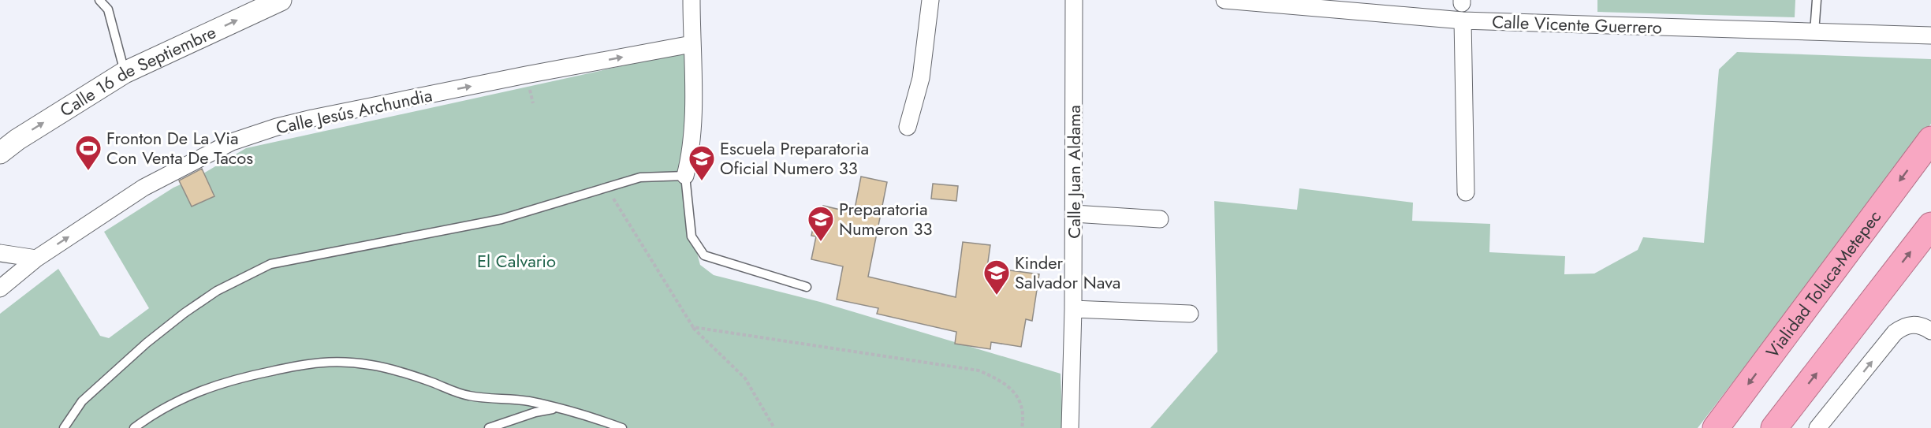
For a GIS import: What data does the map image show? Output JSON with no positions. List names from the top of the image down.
{
  "streets": {
    "highway": ["Vialidad Toluca-Metepec"],
    "street": [
      "Calle Vicente Guerrero",
      "Calle 16 de Septiembre",
      "Calle Jesús Archundia",
      "Calle Juan Aldama"
    ]
  },
  "one_way": ["Calle 16 de Septiembre", "Calle Jesús Archundia"],
  "parks": ["El Calvario"],
  "places": {
    "sports": ["Fronton De La Via Con Venta De Tacos"],
    "school or university": ["Escuela Preparatoria Oficial Numero 33", "Preparatoria Numeron 33", "Kinder Salvador Nava"]
  }
}
